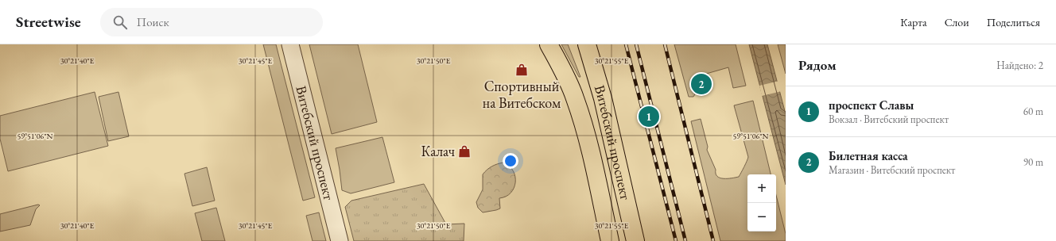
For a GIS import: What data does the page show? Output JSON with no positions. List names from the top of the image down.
{
  "streets": {
    "main road": ["Витебский проспект"]
  },
  "places": {
    "shop": ["Спортивный на Витебском", "Калач"]
  },
  "page": {
    "header": "Streetwise",
    "search": "Поиск",
    "nav": ["Карта", "Слои", "Поделиться"],
    "heading": ["Рядом", "Найдено: 2"],
    "pins": ["2", "1"],
    "list": [
      {
        "mark": "1",
        "name": "проспект Славы",
        "note": "Вокзал · Витебский проспект",
        "value": "60 m"
      },
      {
        "mark": "2",
        "name": "Билетная касса",
        "note": "Магазин · Витебский проспект",
        "value": "90 m"
      }
    ],
    "map_buttons": ["+", "−"]
  },
  "coordinates": [
    "30°21'40\"E",
    "30°21'45\"E",
    "30°21'50\"E",
    "30°21'55\"E",
    "59°51'06\"N"
  ]
}
